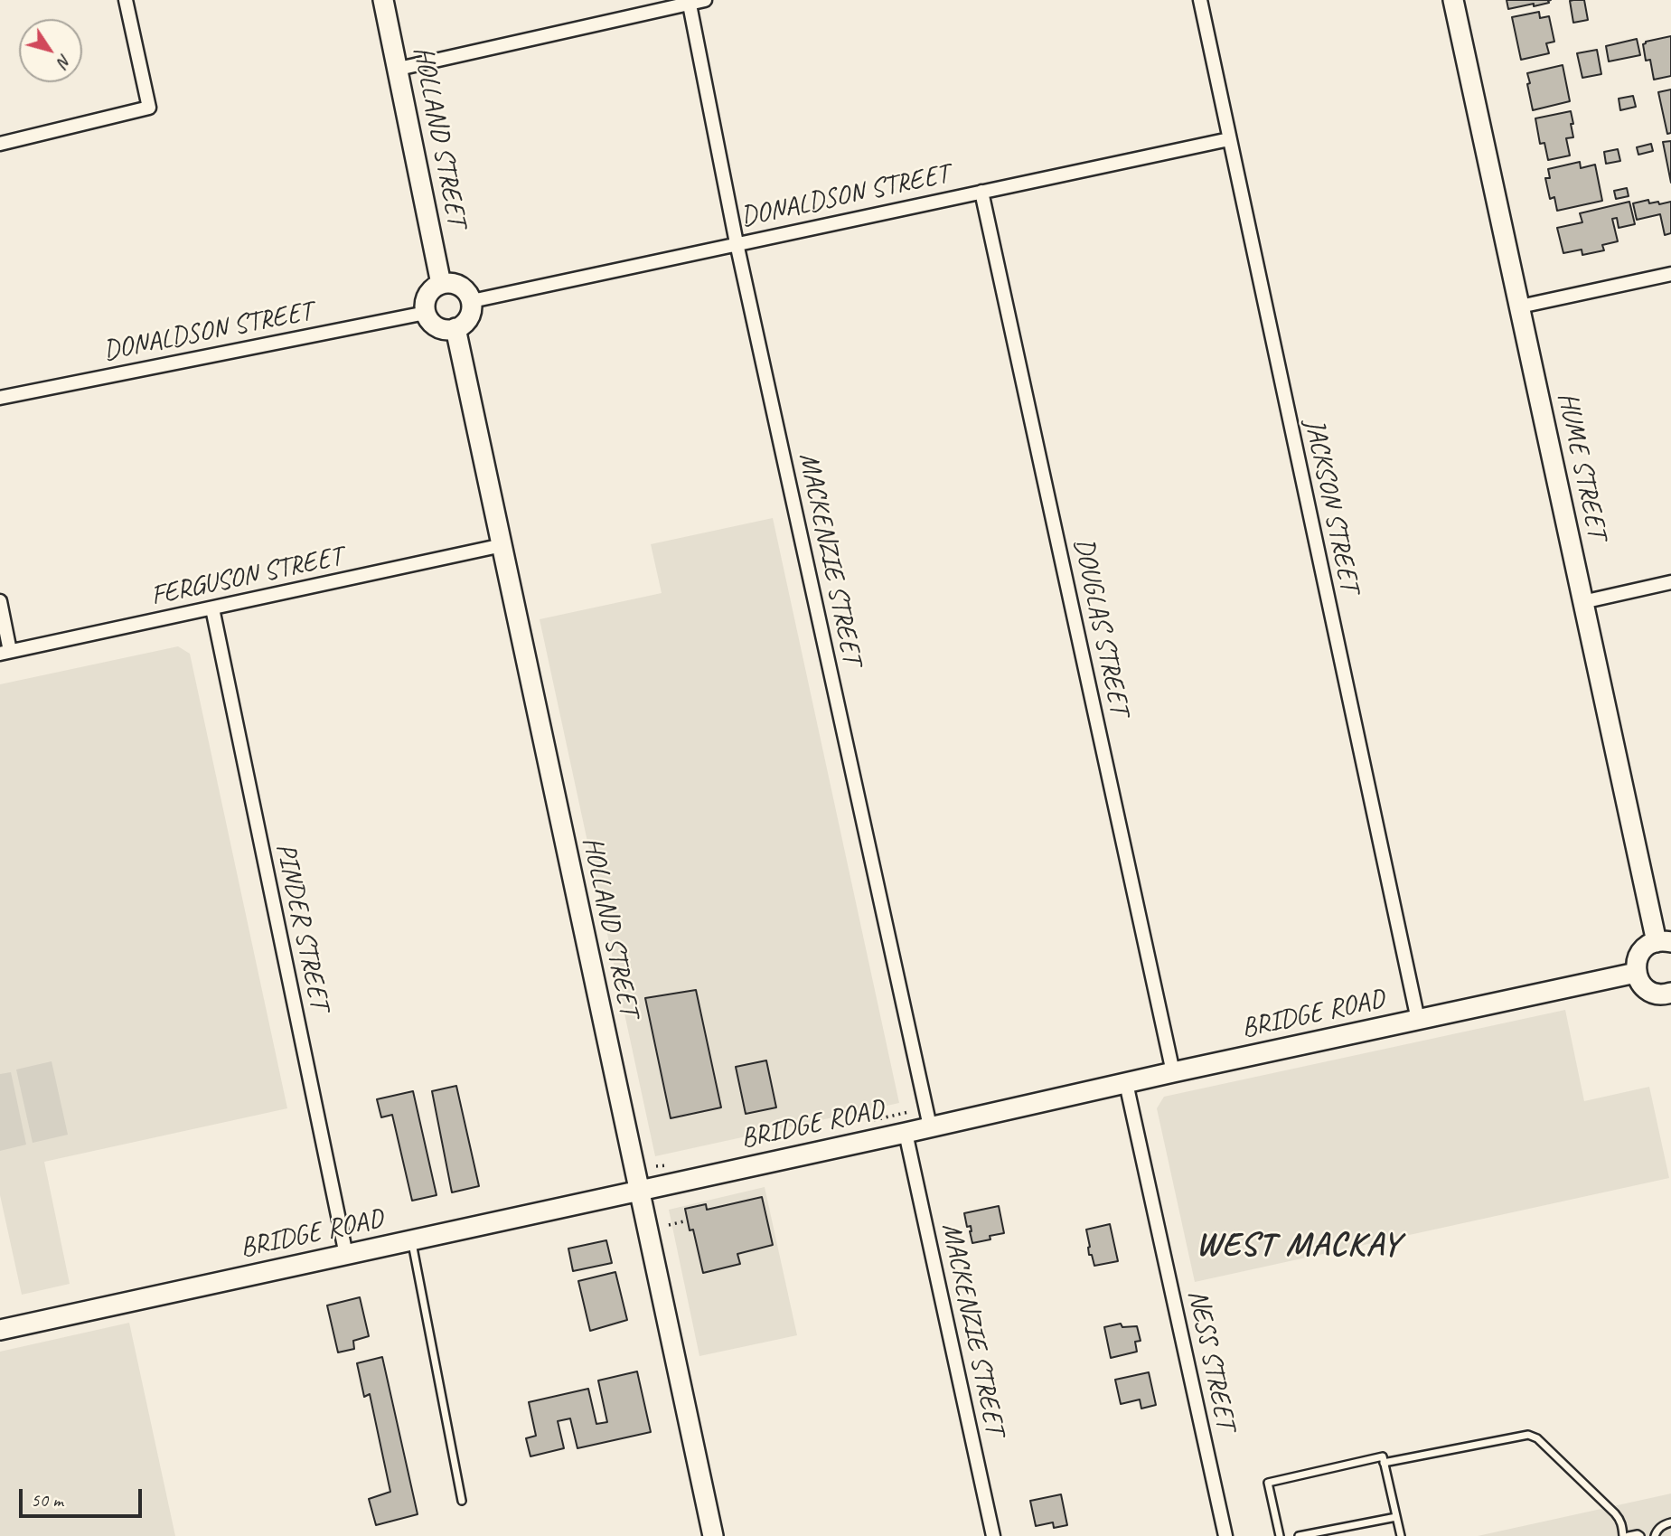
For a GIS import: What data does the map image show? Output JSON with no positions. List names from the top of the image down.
{
  "streets": {
    "street": [
      "HOLLAND STREET",
      "DONALDSON STREET",
      "HUME STREET",
      "JACKSON STREET",
      "MACKENZIE STREET",
      "FERGUSON STREET",
      "DOUGLAS STREET",
      "PINDER STREET",
      "BRIDGE ROAD",
      "NESS STREET"
    ]
  },
  "crossings": [
    ["HOLLAND STREET", "DONALDSON STREET"],
    ["HOLLAND STREET", "FERGUSON STREET"],
    ["HOLLAND STREET", "BRIDGE ROAD"],
    ["DONALDSON STREET", "JACKSON STREET"],
    ["DONALDSON STREET", "MACKENZIE STREET"],
    ["DONALDSON STREET", "DOUGLAS STREET"],
    ["JACKSON STREET", "BRIDGE ROAD"],
    ["MACKENZIE STREET", "BRIDGE ROAD"],
    ["FERGUSON STREET", "PINDER STREET"],
    ["DOUGLAS STREET", "BRIDGE ROAD"],
    ["PINDER STREET", "BRIDGE ROAD"],
    ["BRIDGE ROAD", "NESS STREET"]
  ],
  "districts": ["WEST MACKAY"],
  "scale_bar": "50 m",
  "north": "bottom right"
}
